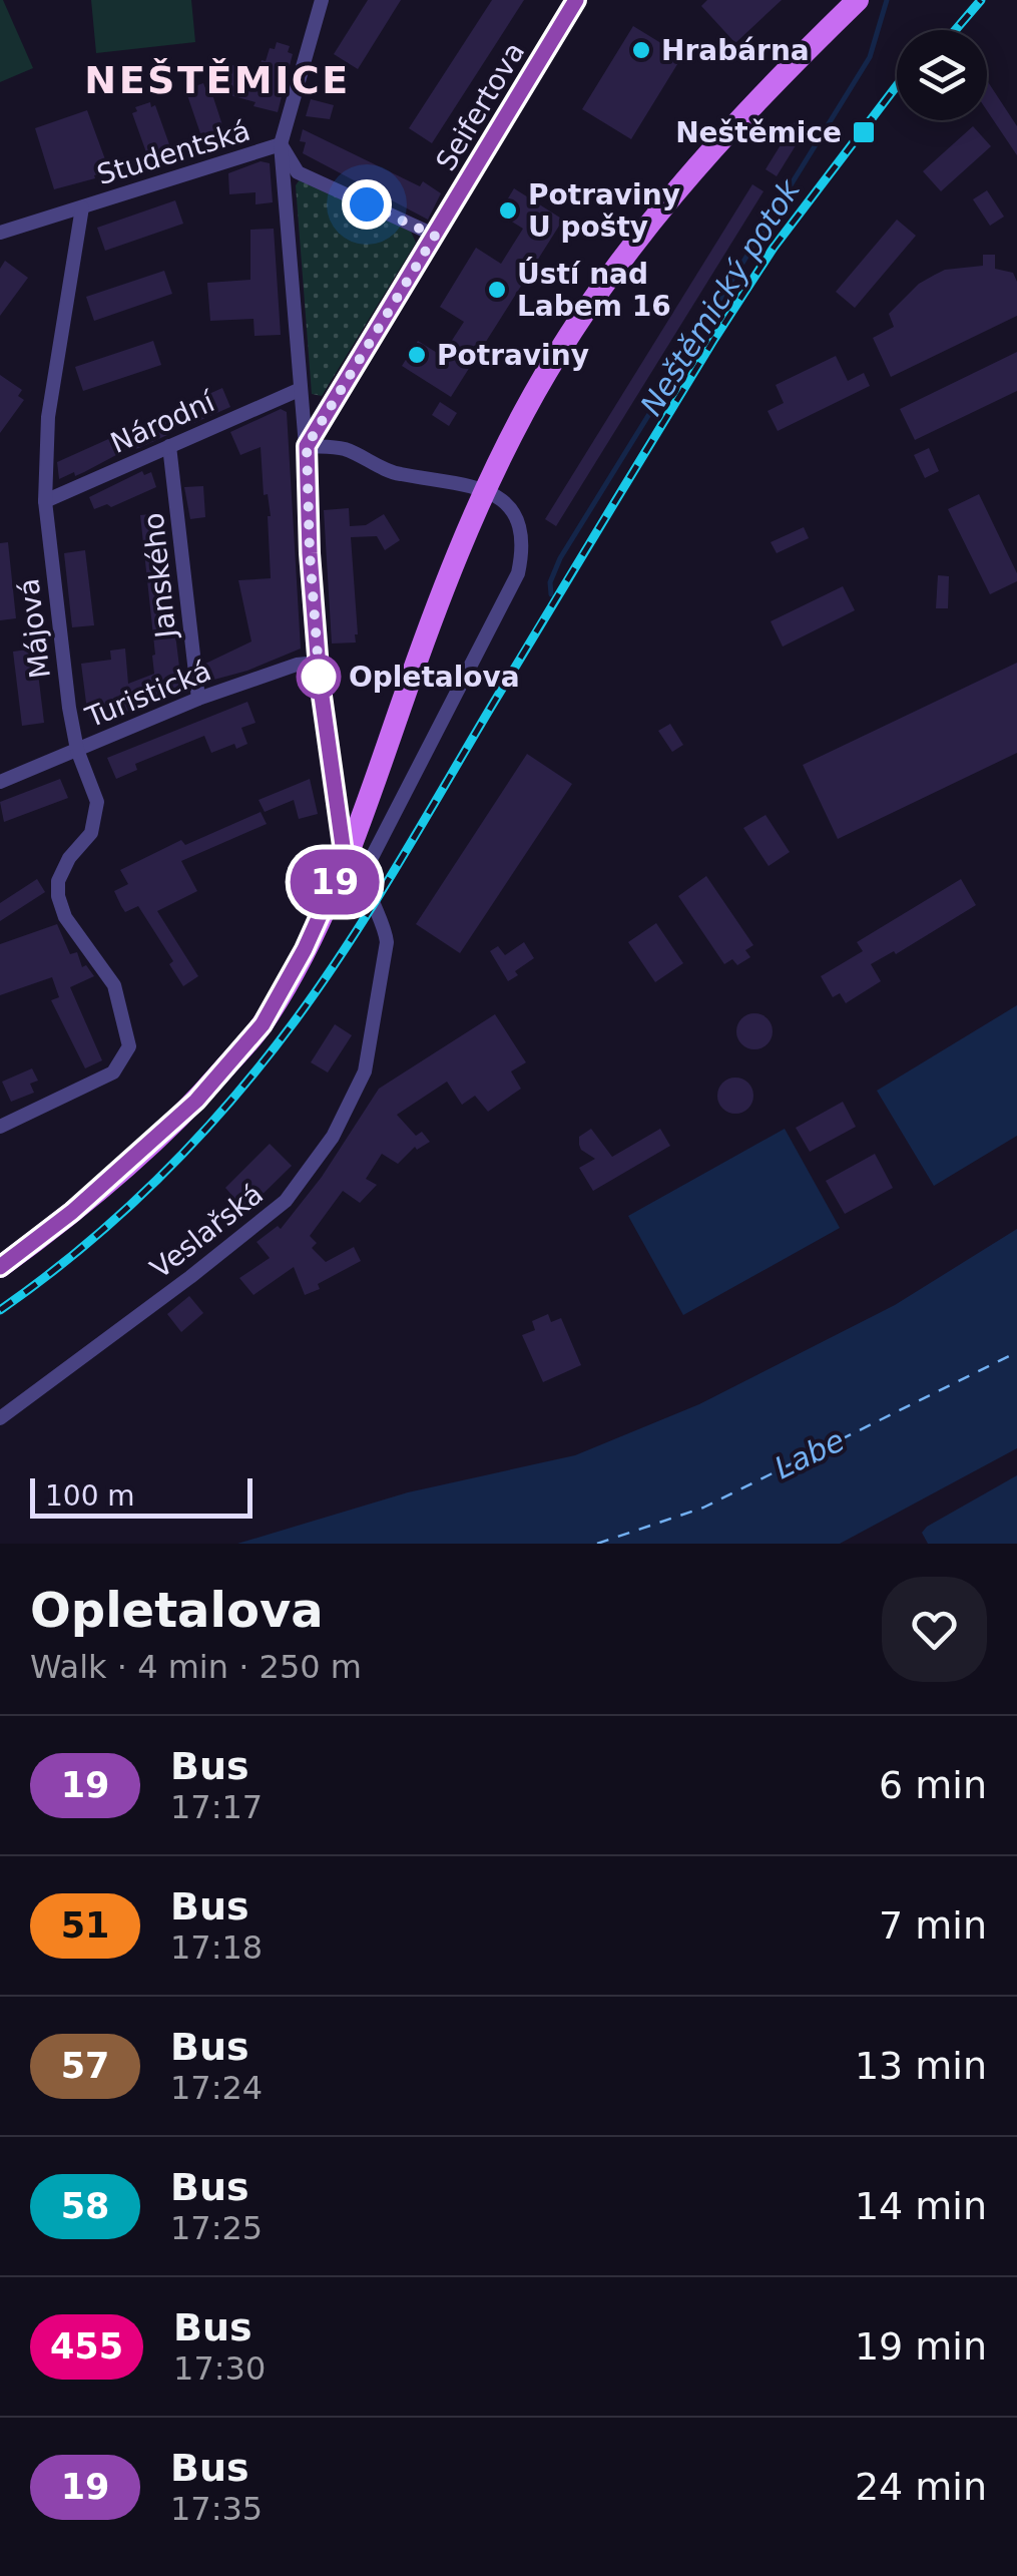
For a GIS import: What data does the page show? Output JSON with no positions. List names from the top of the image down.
{
  "streets": {
    "street": [
      "Seifertova",
      "Studentská",
      "Národní",
      "Janského",
      "Májová",
      "Turistická",
      "Veslařská"
    ]
  },
  "crossings": [
    ["Seifertova", "Veslařská"],
    ["Studentská", "Národní"],
    ["Studentská", "Májová"],
    ["Národní", "Janského"],
    ["Národní", "Májová"],
    ["Janského", "Turistická"],
    ["Májová", "Turistická"]
  ],
  "districts": ["NEŠTĚMICE"],
  "water": ["Neštěmický potok", "Labe"],
  "places": {
    "other": [
      "Hrabárna",
      "Potraviny U pošty",
      "Ústí nad Labem 16",
      "Potraviny",
      "Opletalova"
    ],
    "transit": ["Neštěmice"]
  },
  "lines": ["bus line 19"],
  "scale_bar": "100 m",
  "page": {
    "on_map": "19",
    "scale": "100 m",
    "heading": ["Opletalova", "Walk · 4 min · 250 m"],
    "list": [
      {
        "mark": "19",
        "name": "Bus",
        "note": "17:17",
        "value": "6 min"
      },
      {
        "mark": "51",
        "name": "Bus",
        "note": "17:18",
        "value": "7 min"
      },
      {
        "mark": "57",
        "name": "Bus",
        "note": "17:24",
        "value": "13 min"
      },
      {
        "mark": "58",
        "name": "Bus",
        "note": "17:25",
        "value": "14 min"
      },
      {
        "mark": "455",
        "name": "Bus",
        "note": "17:30",
        "value": "19 min"
      },
      {
        "mark": "19",
        "name": "Bus",
        "note": "17:35",
        "value": "24 min"
      }
    ]
  }
}
